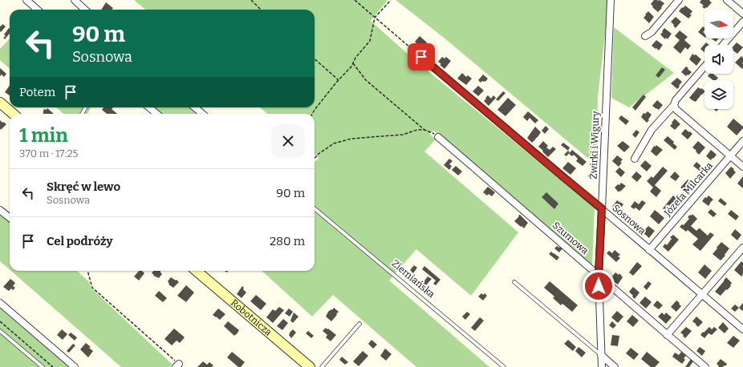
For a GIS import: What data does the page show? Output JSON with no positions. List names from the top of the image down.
{
  "streets": {
    "street": [
      "Żwirki i Wigury",
      "Józefa Milcarka",
      "Sosnowa",
      "Szumowa",
      "Robotnicza"
    ],
    "lane": ["Ziemiańska"]
  },
  "crossings": [
    ["Żwirki i Wigury", "Sosnowa"],
    ["Żwirki i Wigury", "Szumowa"],
    ["Józefa Milcarka", "Sosnowa"]
  ],
  "north": "right",
  "page": {
    "turn": ["90 m", "Sosnowa"],
    "then": "Potem",
    "heading": ["1 min", "370 m · 17:25"],
    "list": [
      {
        "name": "Skręć w lewo",
        "note": "Sosnowa",
        "value": "90 m"
      },
      {
        "name": "Cel podróży",
        "value": "280 m"
      }
    ]
  }
}
